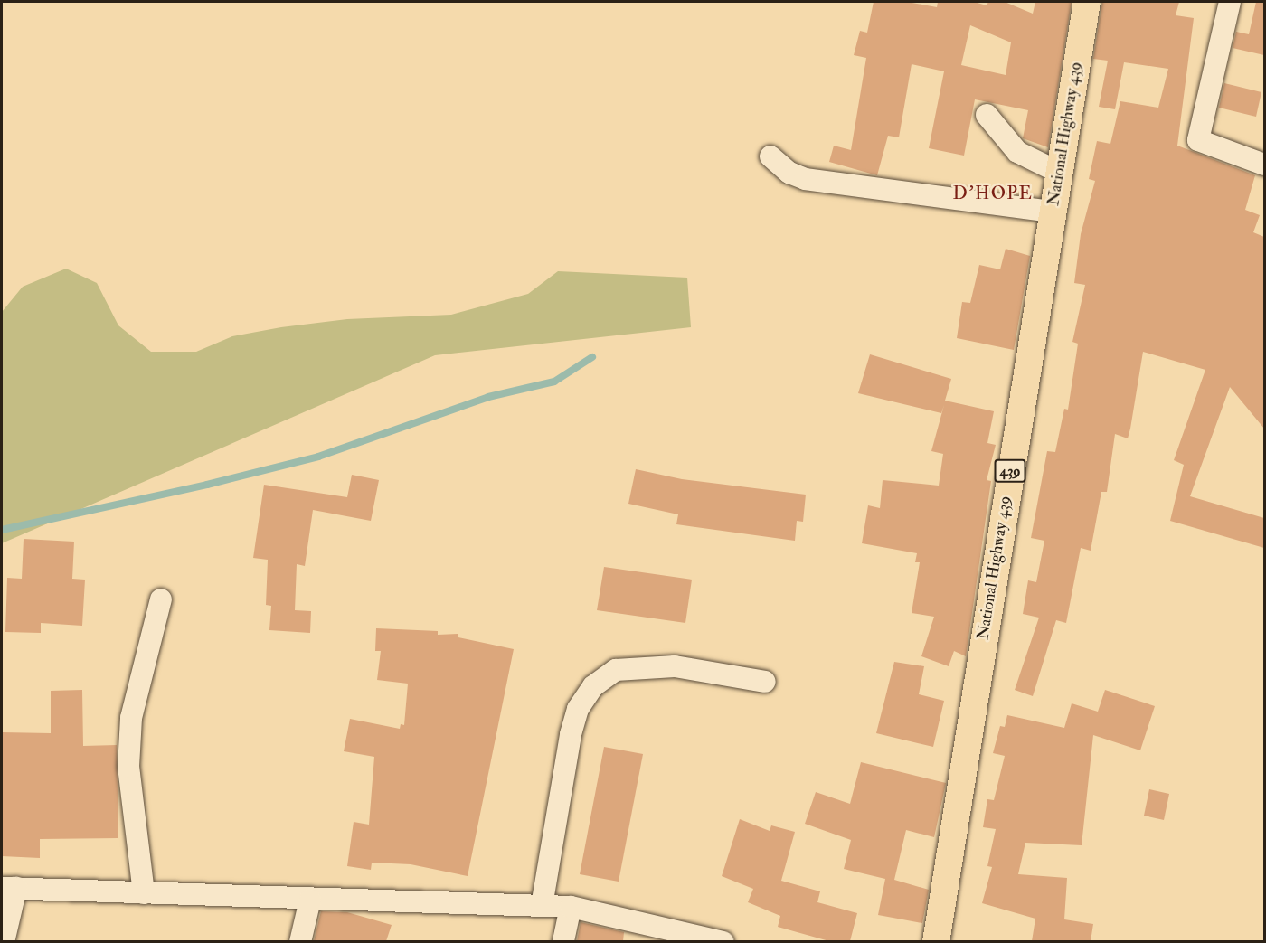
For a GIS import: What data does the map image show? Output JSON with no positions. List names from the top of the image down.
{
  "streets": {
    "main road": ["National Highway 439", "439"]
  },
  "districts": ["D'HOPE"]
}
